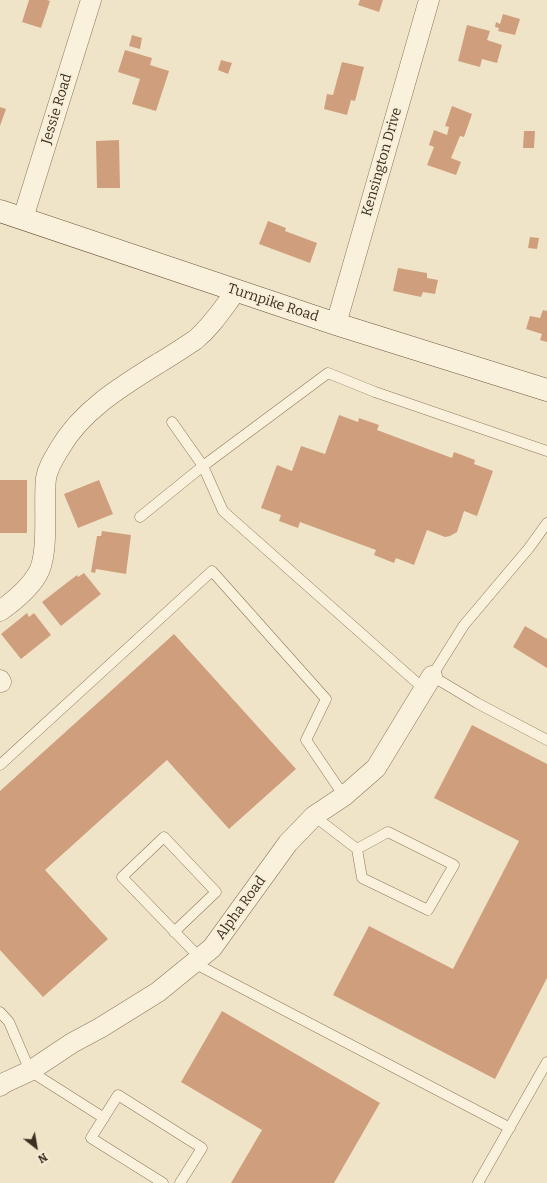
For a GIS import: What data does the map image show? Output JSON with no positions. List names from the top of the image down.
{
  "streets": {
    "main road": ["Turnpike Road"],
    "street": ["Jessie Road", "Kensington Drive", "Alpha Road"]
  },
  "crossings": [
    ["Jessie Road", "Turnpike Road"],
    ["Kensington Drive", "Turnpike Road"]
  ],
  "north": "bottom right"
}
